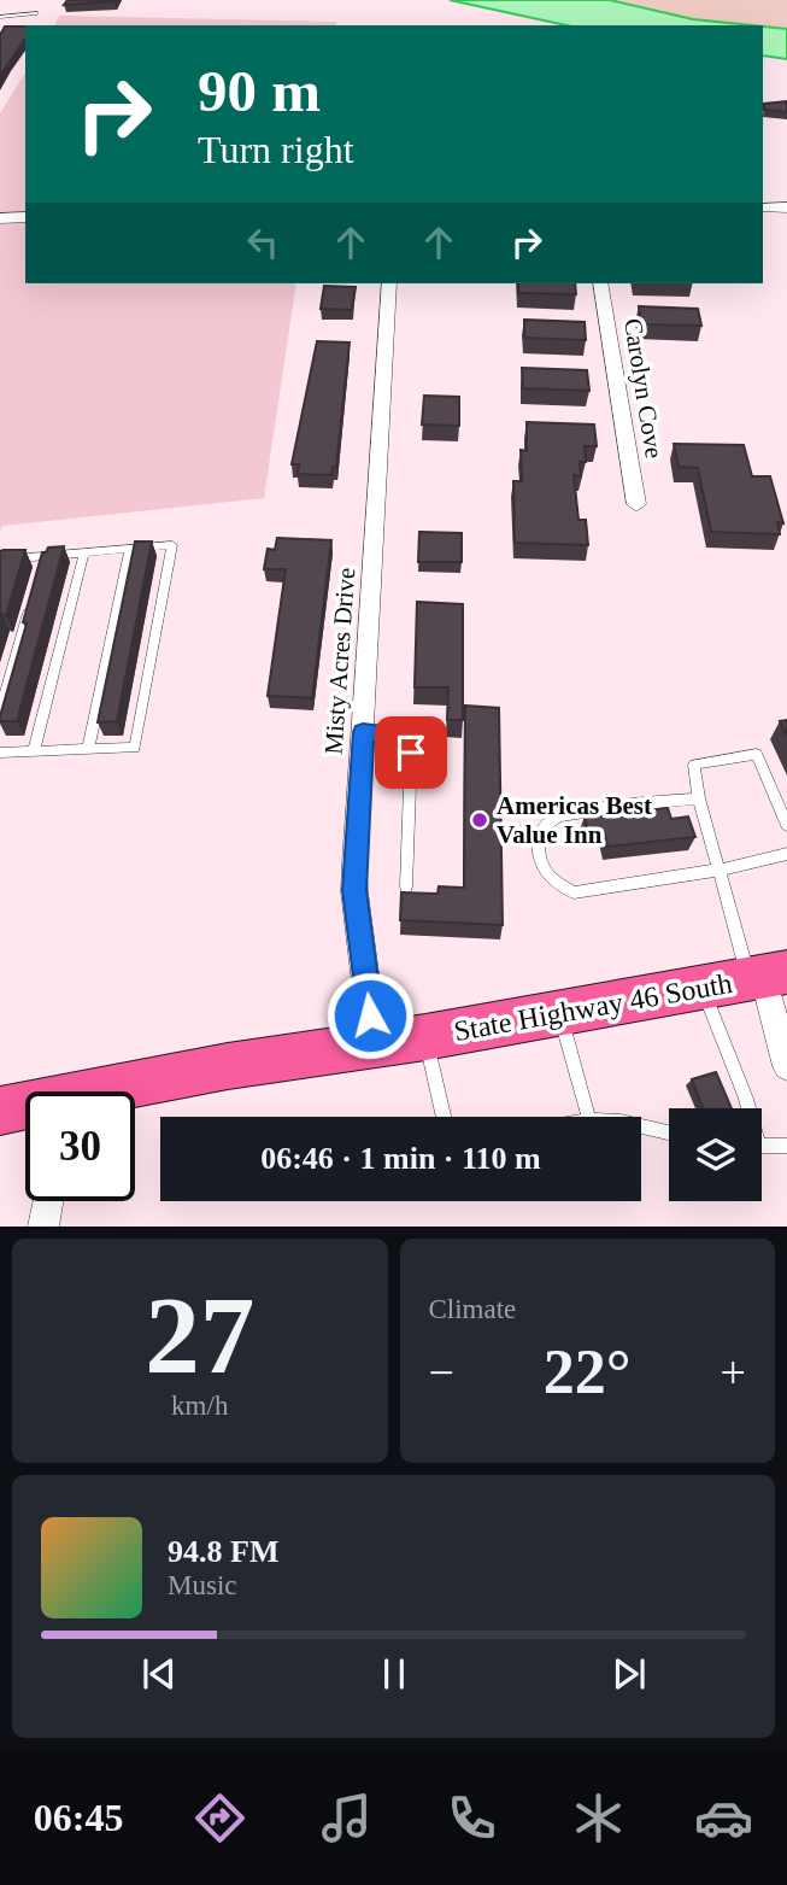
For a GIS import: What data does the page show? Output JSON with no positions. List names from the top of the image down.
{
  "streets": {
    "main road": ["State Highway 46 South"],
    "street": ["Carolyn Cove", "Misty Acres Drive"]
  },
  "crossings": [
    ["Misty Acres Drive", "State Highway 46 South"]
  ],
  "places": ["Americas Best Value Inn"],
  "page": {
    "turn": ["90 m", "Turn right"],
    "limit": "30",
    "trip": "06:46 · 1 min · 110 m",
    "tile": [
      ["27", "km/h"],
      "Climate"
    ],
    "heat": ["−", "22°", "+"],
    "song": ["94.8 FM", "Music"],
    "tabs": "06:45"
  }
}
